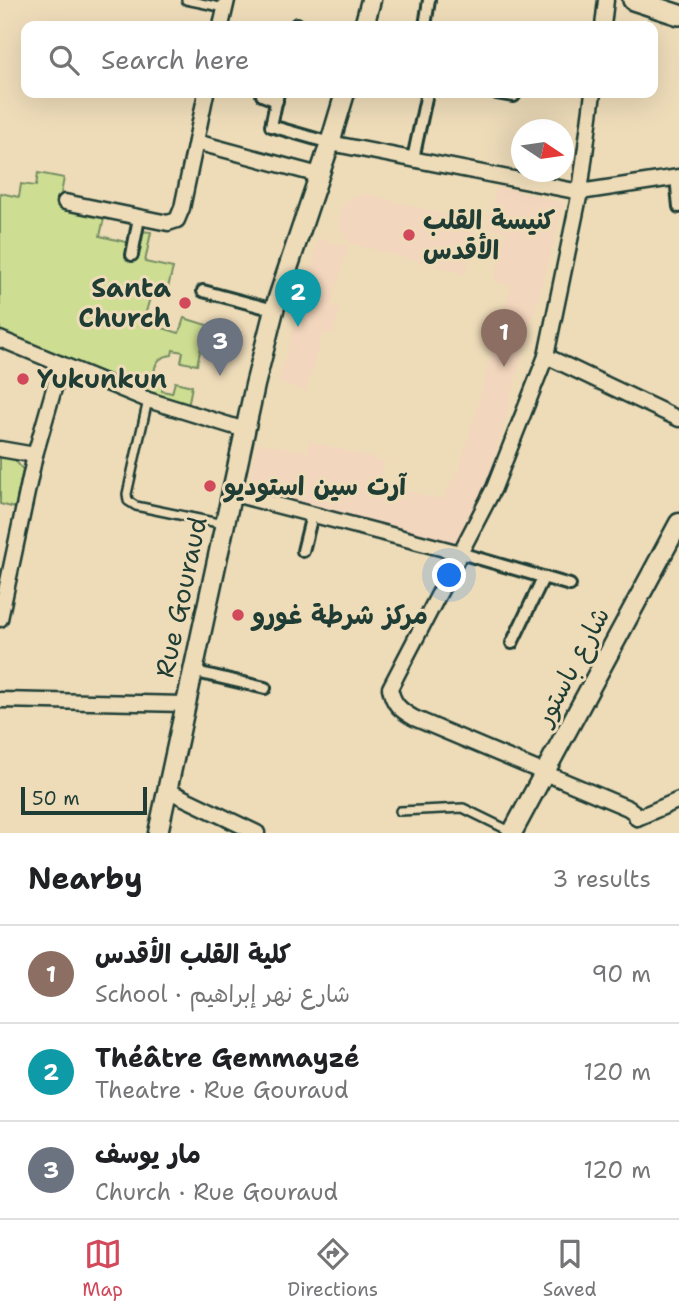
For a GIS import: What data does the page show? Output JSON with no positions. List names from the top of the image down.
{
  "streets": {
    "street": ["Rue Gouraud", "شارع باستور"]
  },
  "places": [
    "كنيسة القلب الأقدس",
    "Santa Church",
    "Yukunkun",
    "آرت سين استوديو",
    "مركز شرطة غورو"
  ],
  "scale_bar": "50 m",
  "north": "right",
  "page": {
    "search": "Search here",
    "pins": ["2", "1", "3"],
    "scale": "50 m",
    "heading": ["Nearby", "3 results"],
    "list": [
      {
        "mark": "1",
        "name": "كلية القلب الأقدس",
        "note": "School · شارع نهر إبراهيم",
        "value": "90 m"
      },
      {
        "mark": "2",
        "name": "Théâtre Gemmayzé",
        "note": "Theatre · Rue Gouraud",
        "value": "120 m"
      },
      {
        "mark": "3",
        "name": "مار يوسف",
        "note": "Church · Rue Gouraud",
        "value": "120 m"
      }
    ],
    "nav": ["Map", "Directions", "Saved"]
  }
}
